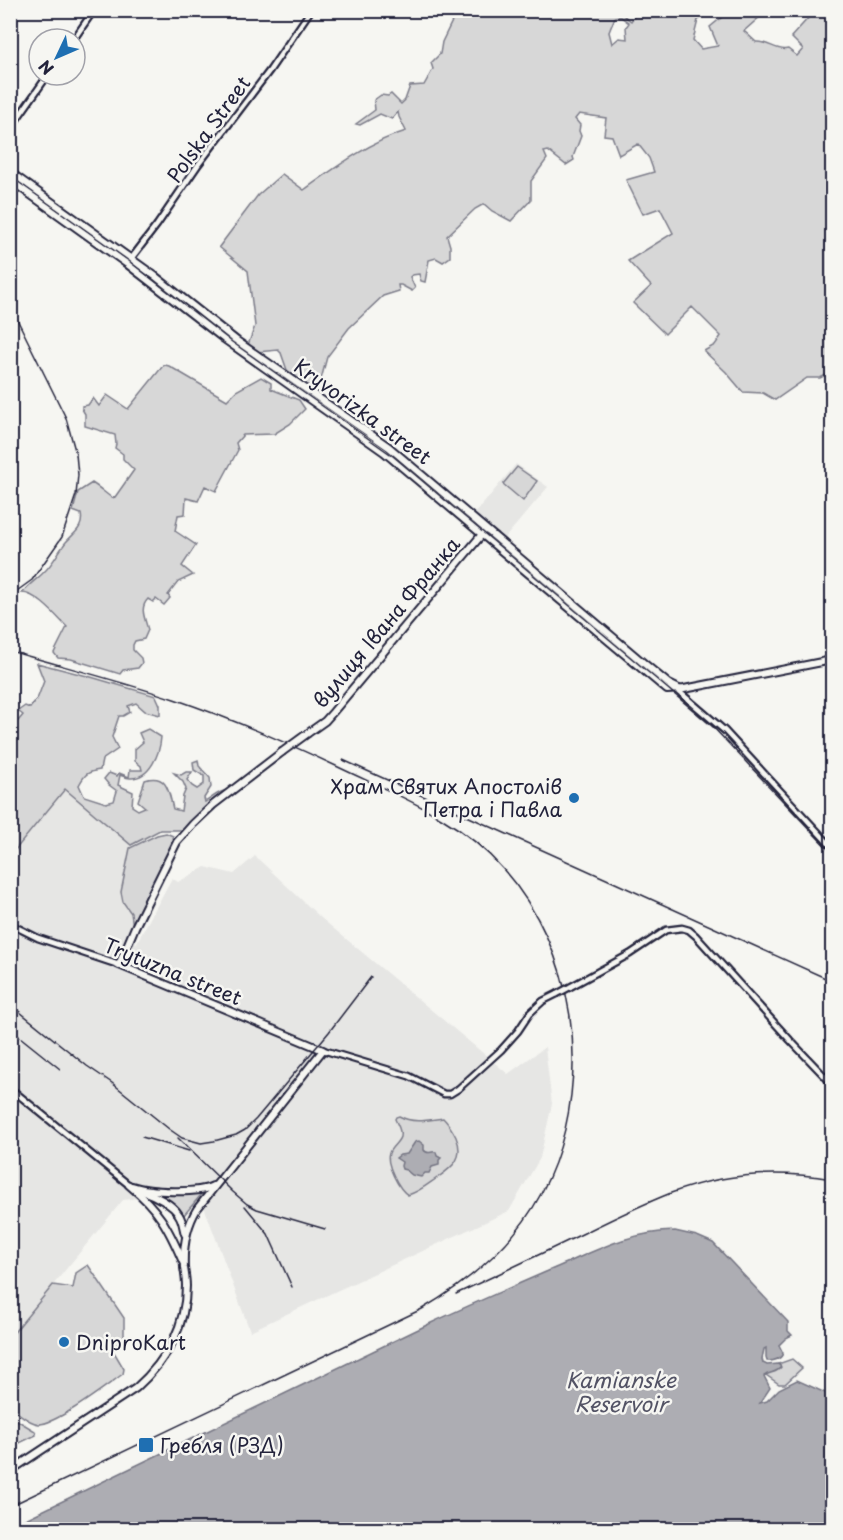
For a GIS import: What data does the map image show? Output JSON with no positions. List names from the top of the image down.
{
  "streets": {
    "main road": ["Kryvorizka street", "вулиця Івана Франка", "Trytuzna street"],
    "street": ["Polska Street"]
  },
  "crossings": [
    ["Polska Street", "Kryvorizka street"],
    ["Kryvorizka street", "вулиця Івана Франка"],
    ["вулиця Івана Франка", "Trytuzna street"]
  ],
  "water": ["Kamianske Reservoir"],
  "places": {
    "other": ["Храм Святих Апостолів Петра і Павла", "DniproKart"],
    "transit": ["Гребля (РЗД)"]
  },
  "north": "bottom left"
}
